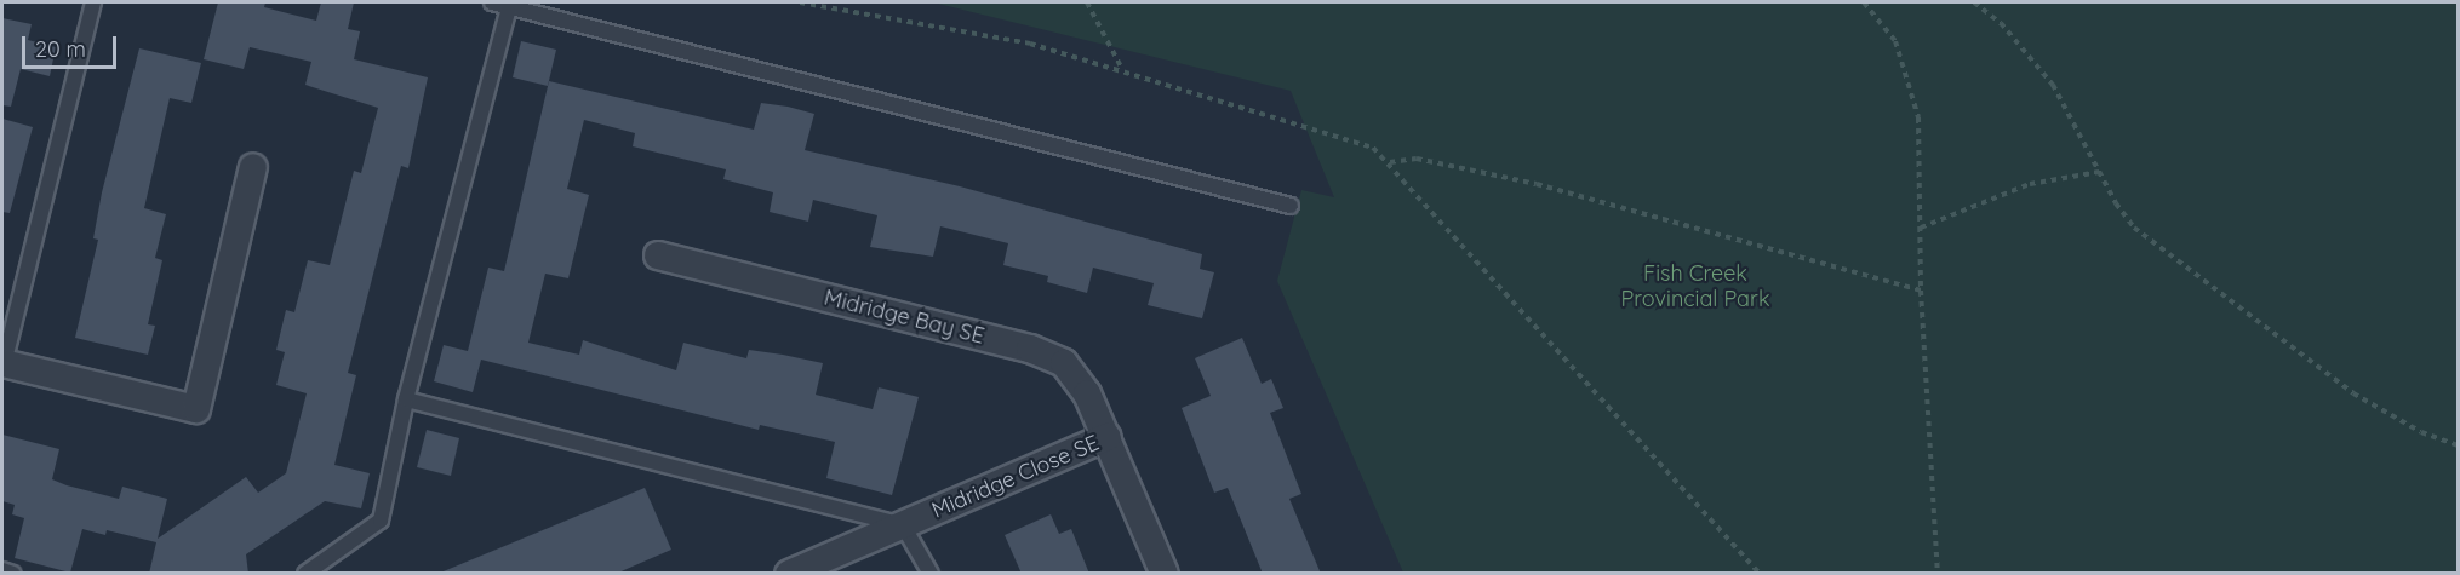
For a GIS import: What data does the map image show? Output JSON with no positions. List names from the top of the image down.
{
  "streets": {
    "street": ["Midridge Bay SE", "Midridge Close SE"]
  },
  "crossings": [
    ["Midridge Bay SE", "Midridge Close SE"]
  ],
  "parks": ["Fish Creek Provincial Park"],
  "scale_bar": "20 m"
}
